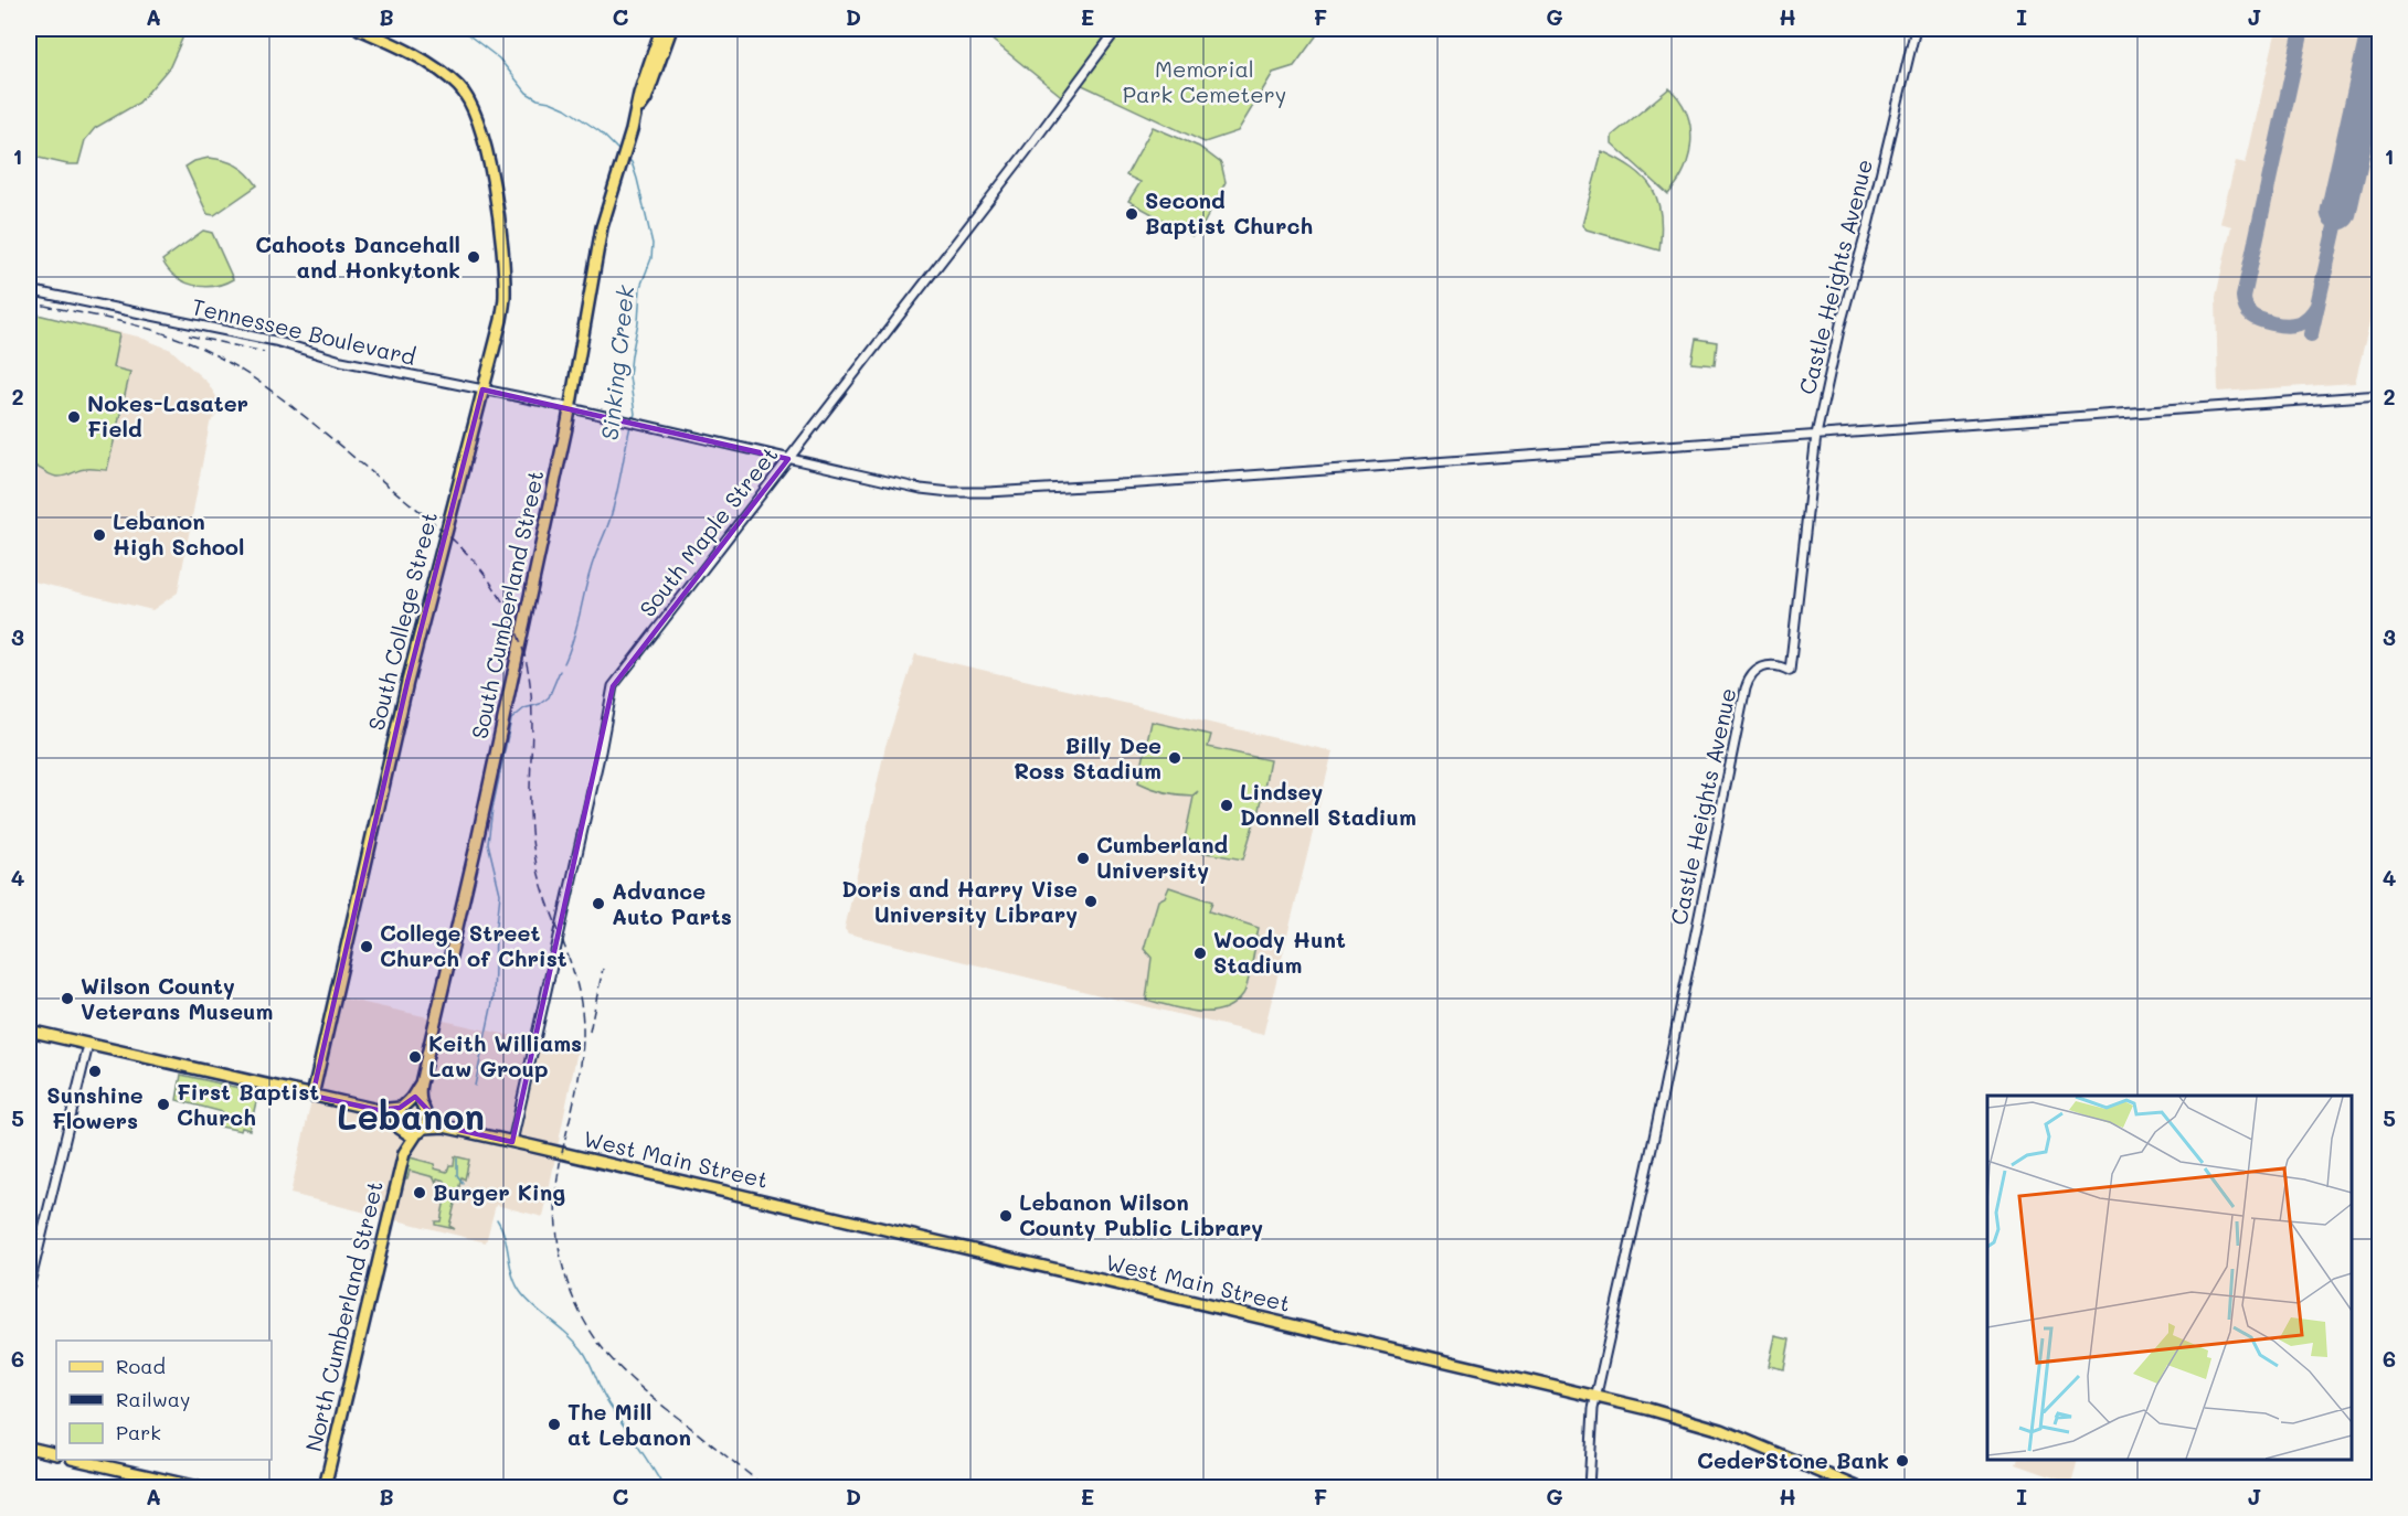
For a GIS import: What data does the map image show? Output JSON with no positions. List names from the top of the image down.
{
  "streets": {
    "main road": [
      "South Cumberland Street",
      "South College Street",
      "West Main Street",
      "North Cumberland Street"
    ],
    "street": ["Castle Heights Avenue", "Tennessee Boulevard", "South Maple Street"]
  },
  "crossings": [
    ["Castle Heights Avenue", "Tennessee Boulevard"],
    ["Castle Heights Avenue", "West Main Street"],
    ["Tennessee Boulevard", "South Maple Street"],
    ["Tennessee Boulevard", "South Cumberland Street"],
    ["Tennessee Boulevard", "South College Street"],
    ["South Maple Street", "West Main Street"],
    ["South Cumberland Street", "West Main Street"],
    ["South Cumberland Street", "North Cumberland Street"],
    ["West Main Street", "North Cumberland Street"]
  ],
  "districts": ["Lebanon"],
  "water": ["Sinking Creek"],
  "parks": ["Memorial Park Cemetery"],
  "places": [
    "Second Baptist Church",
    "Cahoots Dancehall and Honkytonk",
    "Nokes-Lasater Field",
    "Lebanon High School",
    "Billy Dee Ross Stadium",
    "Lindsey Donnell Stadium",
    "Cumberland University",
    "Doris and Harry Vise University Library",
    "Advance Auto Parts",
    "College Street Church of Christ",
    "Woody Hunt Stadium",
    "Wilson County Veterans Museum",
    "Keith Williams Law Group",
    "Sunshine Flowers",
    "First Baptist Church",
    "Burger King",
    "Lebanon Wilson County Public Library",
    "The Mill at Lebanon",
    "CederStone Bank"
  ],
  "legend": ["Road", "Railway", "Park"],
  "grid": {
    "columns": [
      "A",
      "B",
      "C",
      "D",
      "E",
      "F",
      "G",
      "H",
      "I",
      "J"
    ],
    "rows": [
      "1",
      "2",
      "3",
      "4",
      "5",
      "6"
    ]
  }
}
